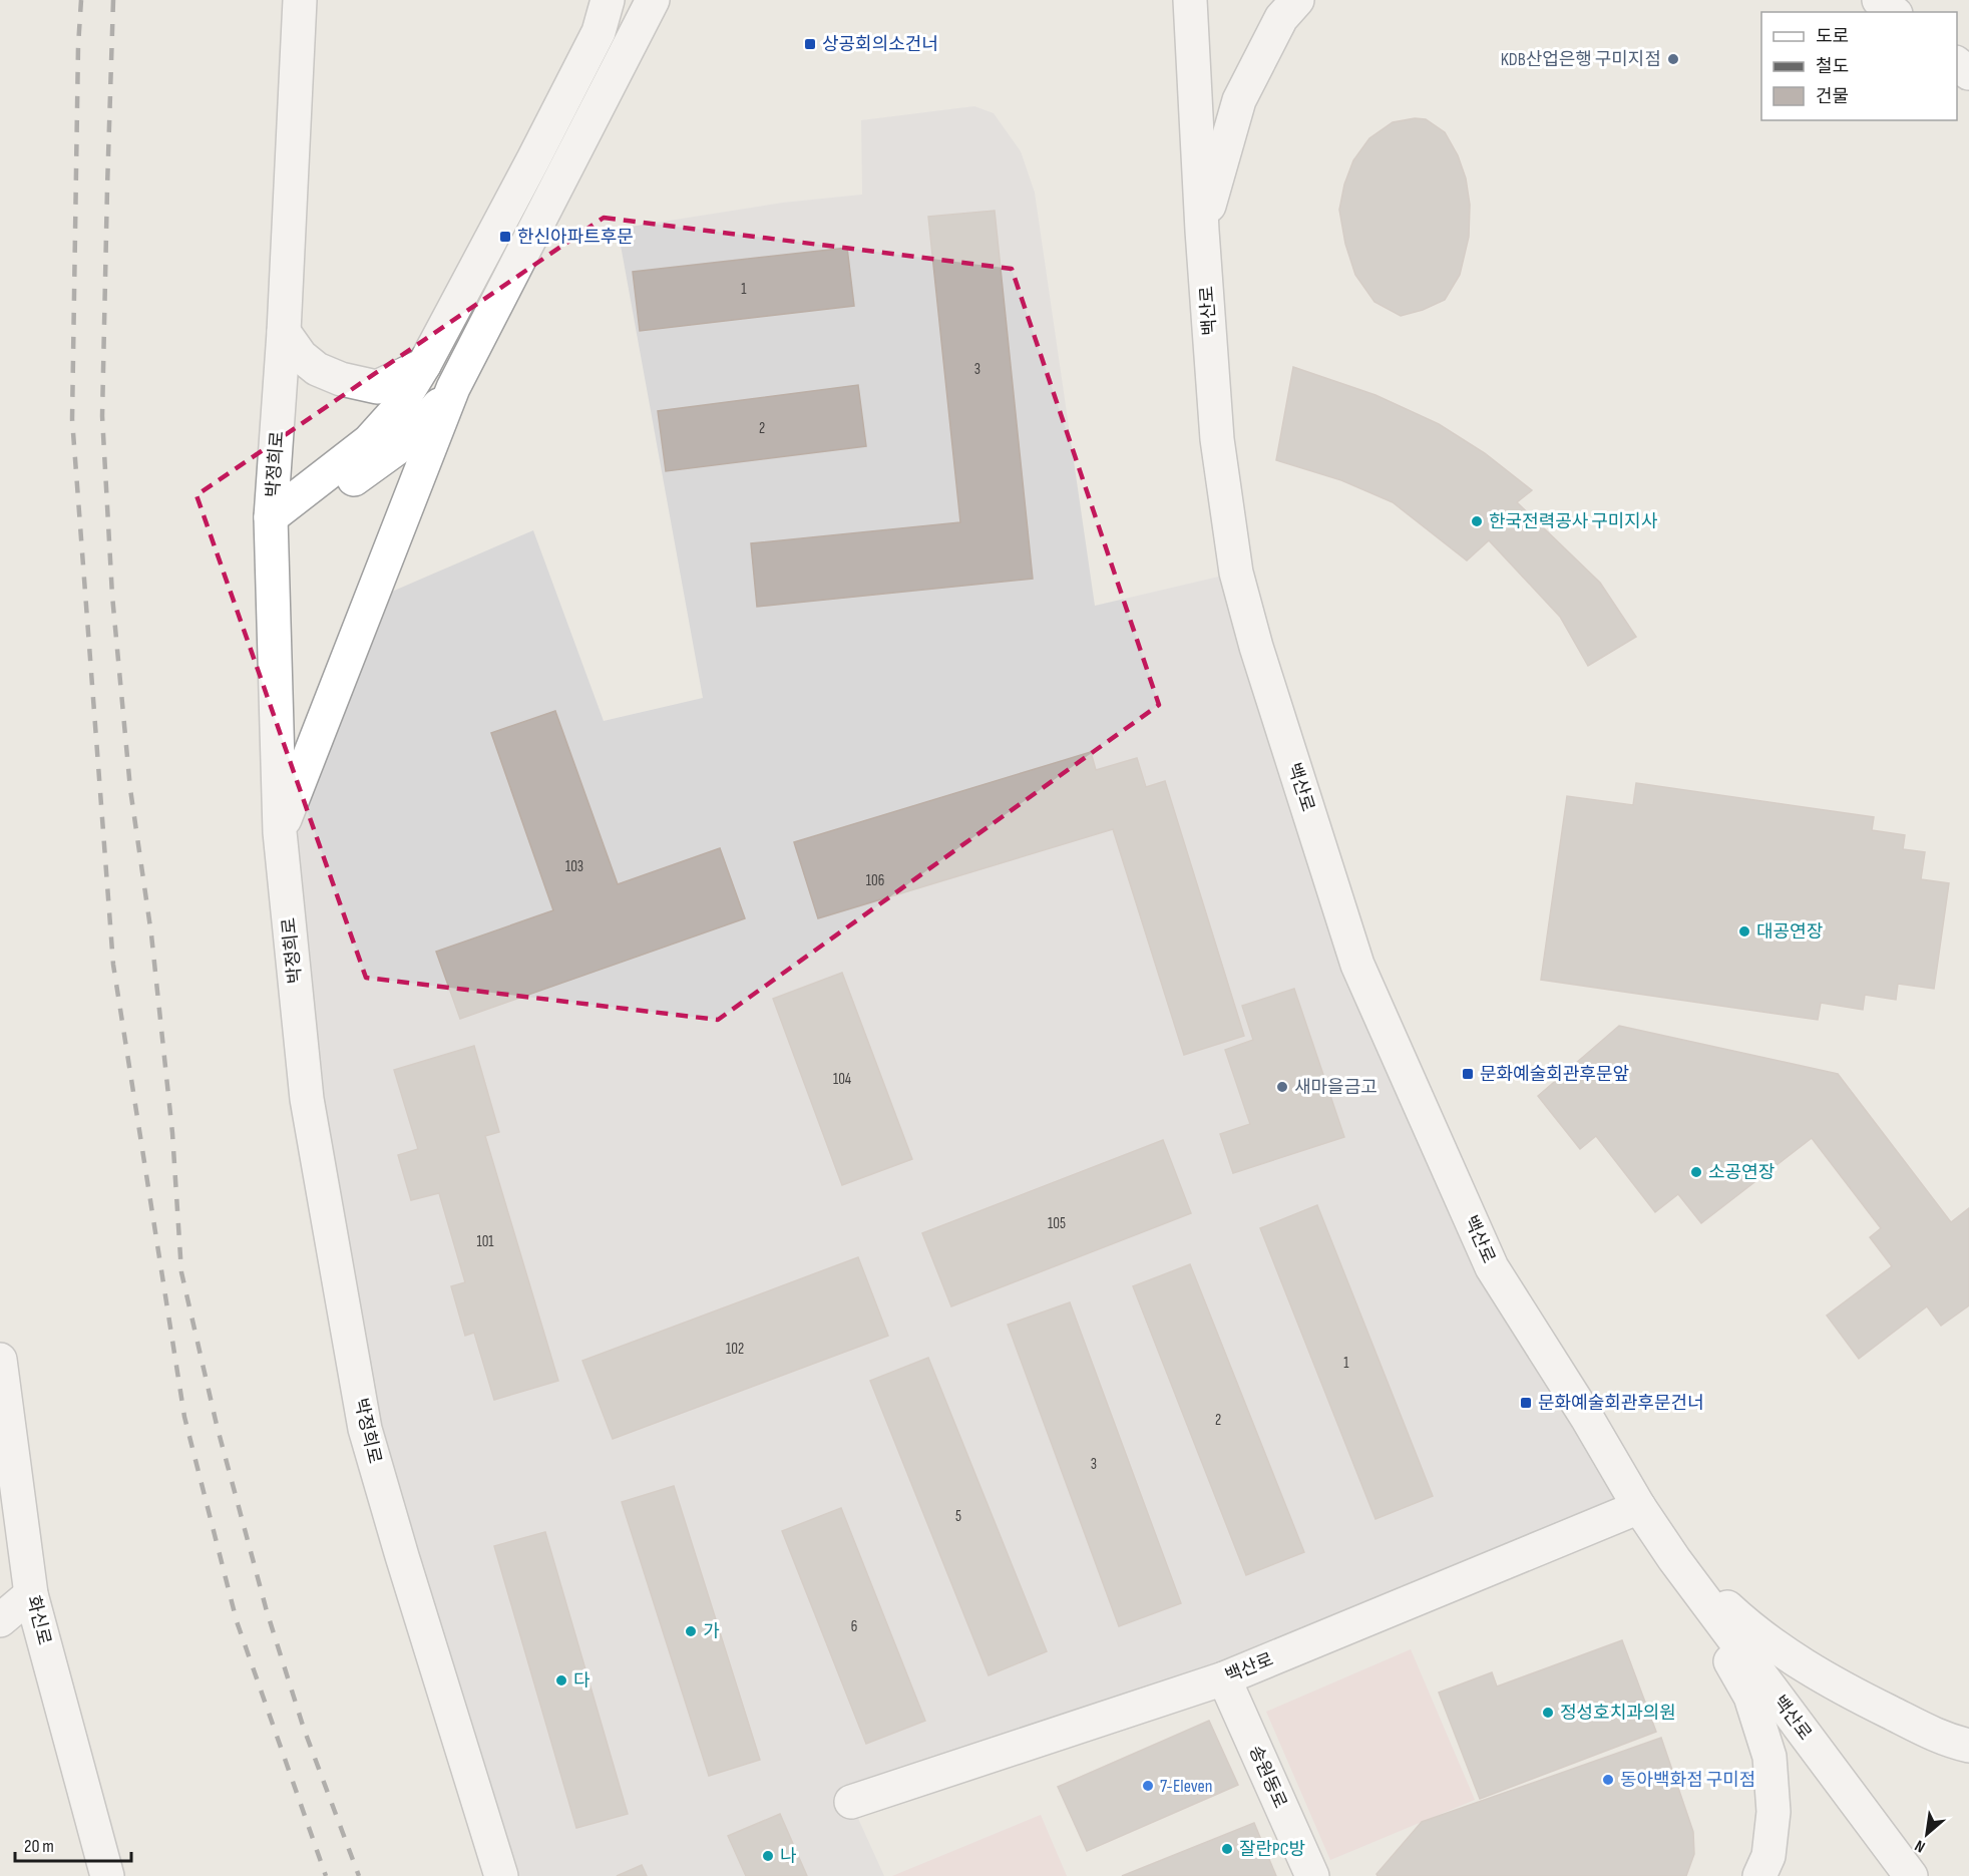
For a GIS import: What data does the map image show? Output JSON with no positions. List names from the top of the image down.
{
  "streets": {
    "street": [
      "백산로",
      "박정희로",
      "화신로",
      "송원동로"
    ]
  },
  "crossings": [
    ["백산로", "송원동로"]
  ],
  "places": {
    "transit": [
      "상공회의소건너",
      "한신아파트후문",
      "문화예술회관후문앞",
      "문화예술회관후문건너"
    ],
    "other": [
      "KDB산업은행 구미지점",
      "한국전력공사 구미지사",
      "대공연장",
      "새마을금고",
      "소공연장",
      "가",
      "다",
      "정성호치과의원",
      "동아백화점 구미점",
      "7-Eleven",
      "잘란PC방",
      "나"
    ]
  },
  "house_numbers": [
    "1",
    "3",
    "2",
    "103",
    "106",
    "104",
    "105",
    "101",
    "102",
    "1",
    "2",
    "3",
    "5",
    "6"
  ],
  "legend": ["도로", "철도", "건물"],
  "scale_bar": "20 m",
  "north": "bottom left"
}
